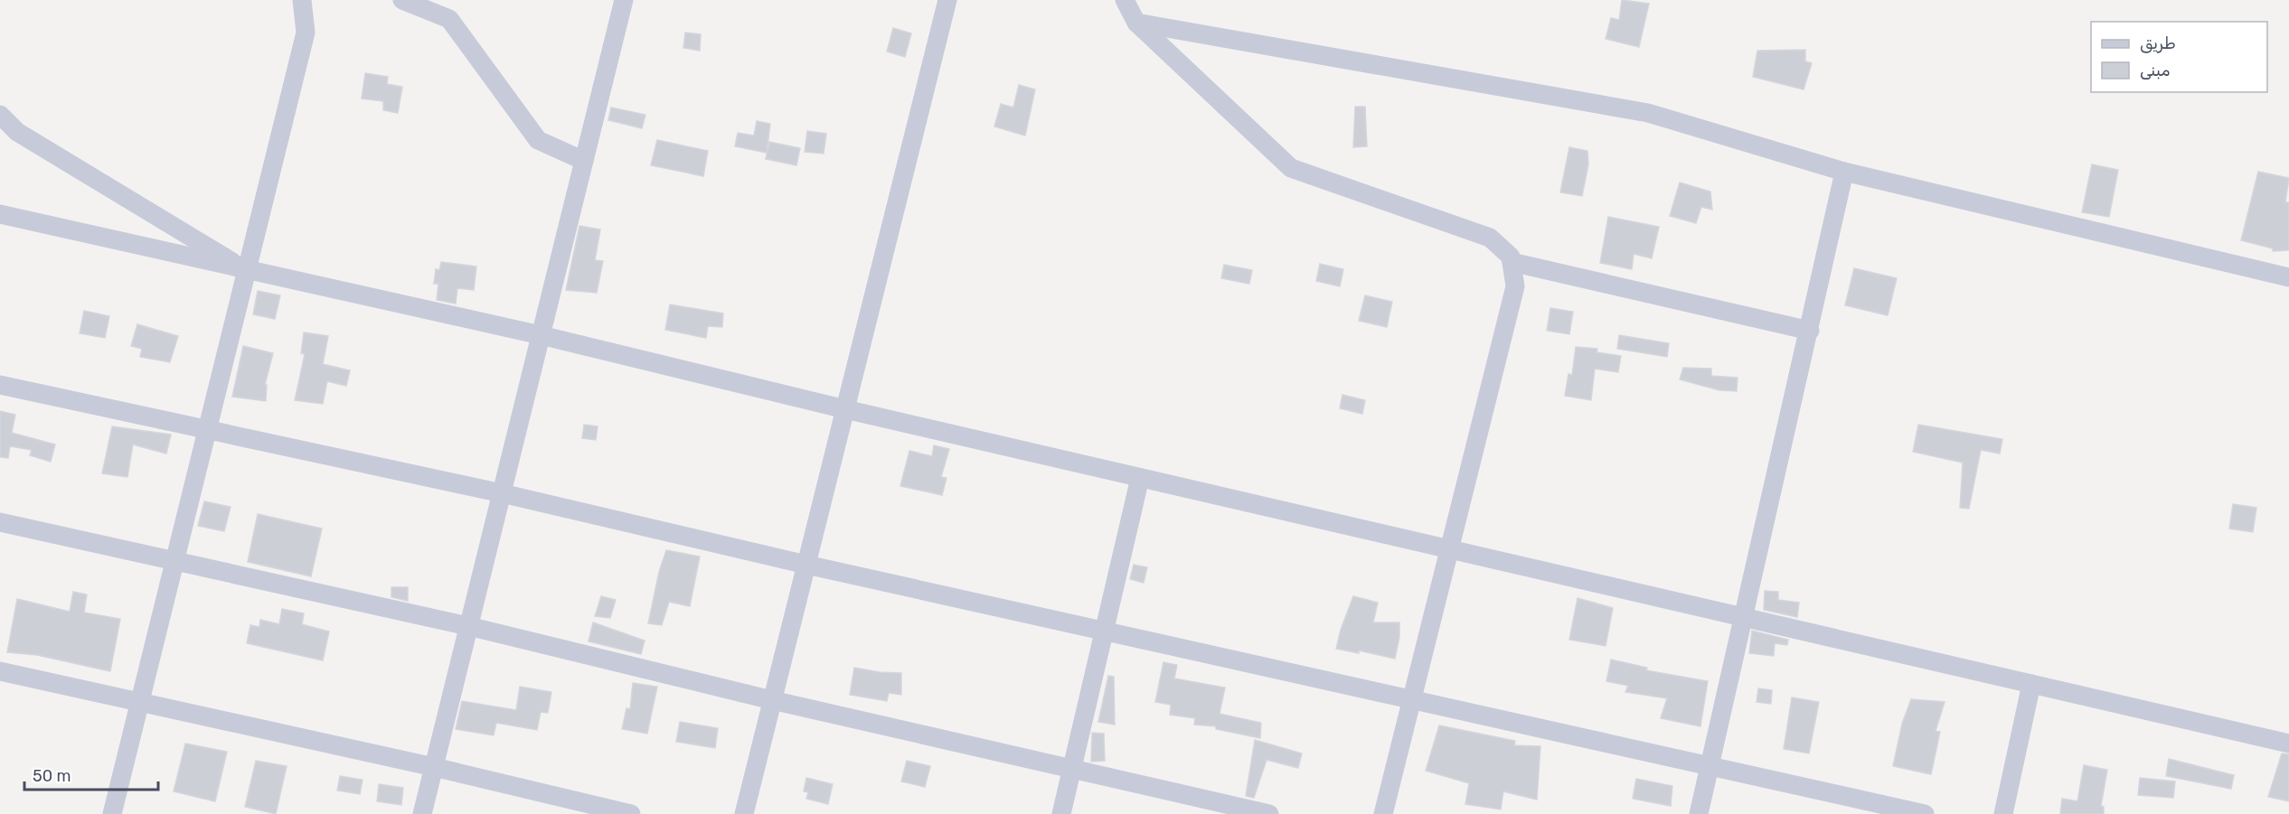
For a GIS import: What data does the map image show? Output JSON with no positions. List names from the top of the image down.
{
  "legend": ["طريق", "مبنى"],
  "scale_bar": "50 m"
}
